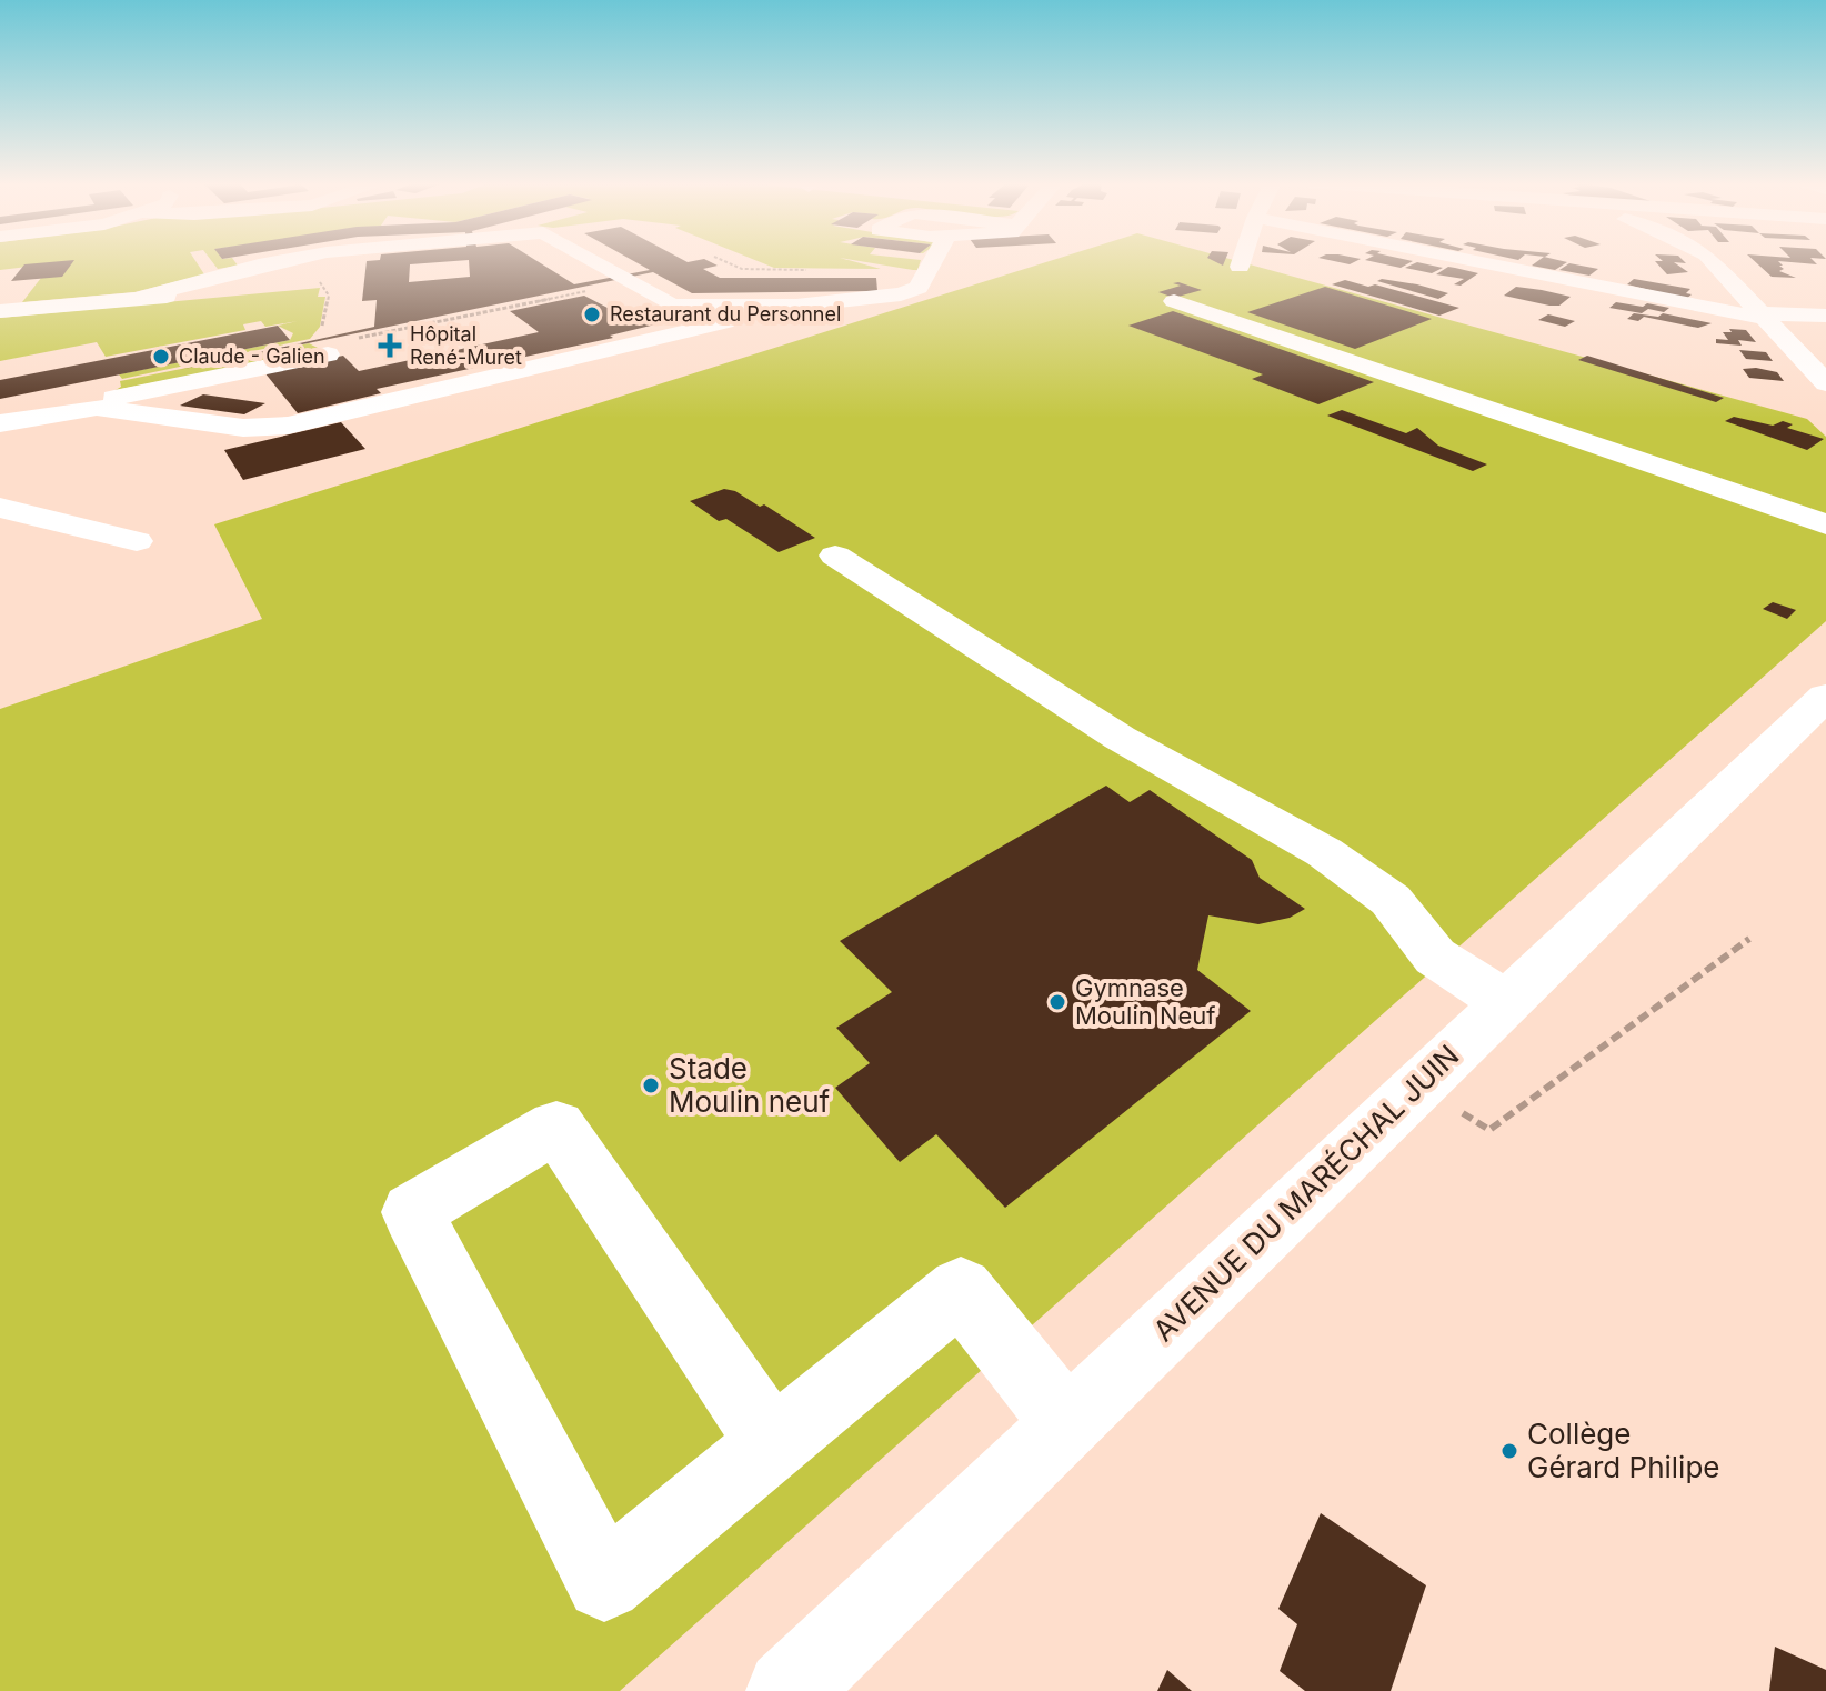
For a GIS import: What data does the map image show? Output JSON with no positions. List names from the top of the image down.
{
  "streets": {
    "street": ["AVENUE DU MARÉCHAL JUIN"]
  },
  "places": {
    "other": [
      "Restaurant du Personnel",
      "Claude - Galien",
      "Gymnase Moulin Neuf",
      "Stade Moulin neuf",
      "Collège Gérard Philipe"
    ],
    "health": ["Hôpital René-Muret"]
  }
}
